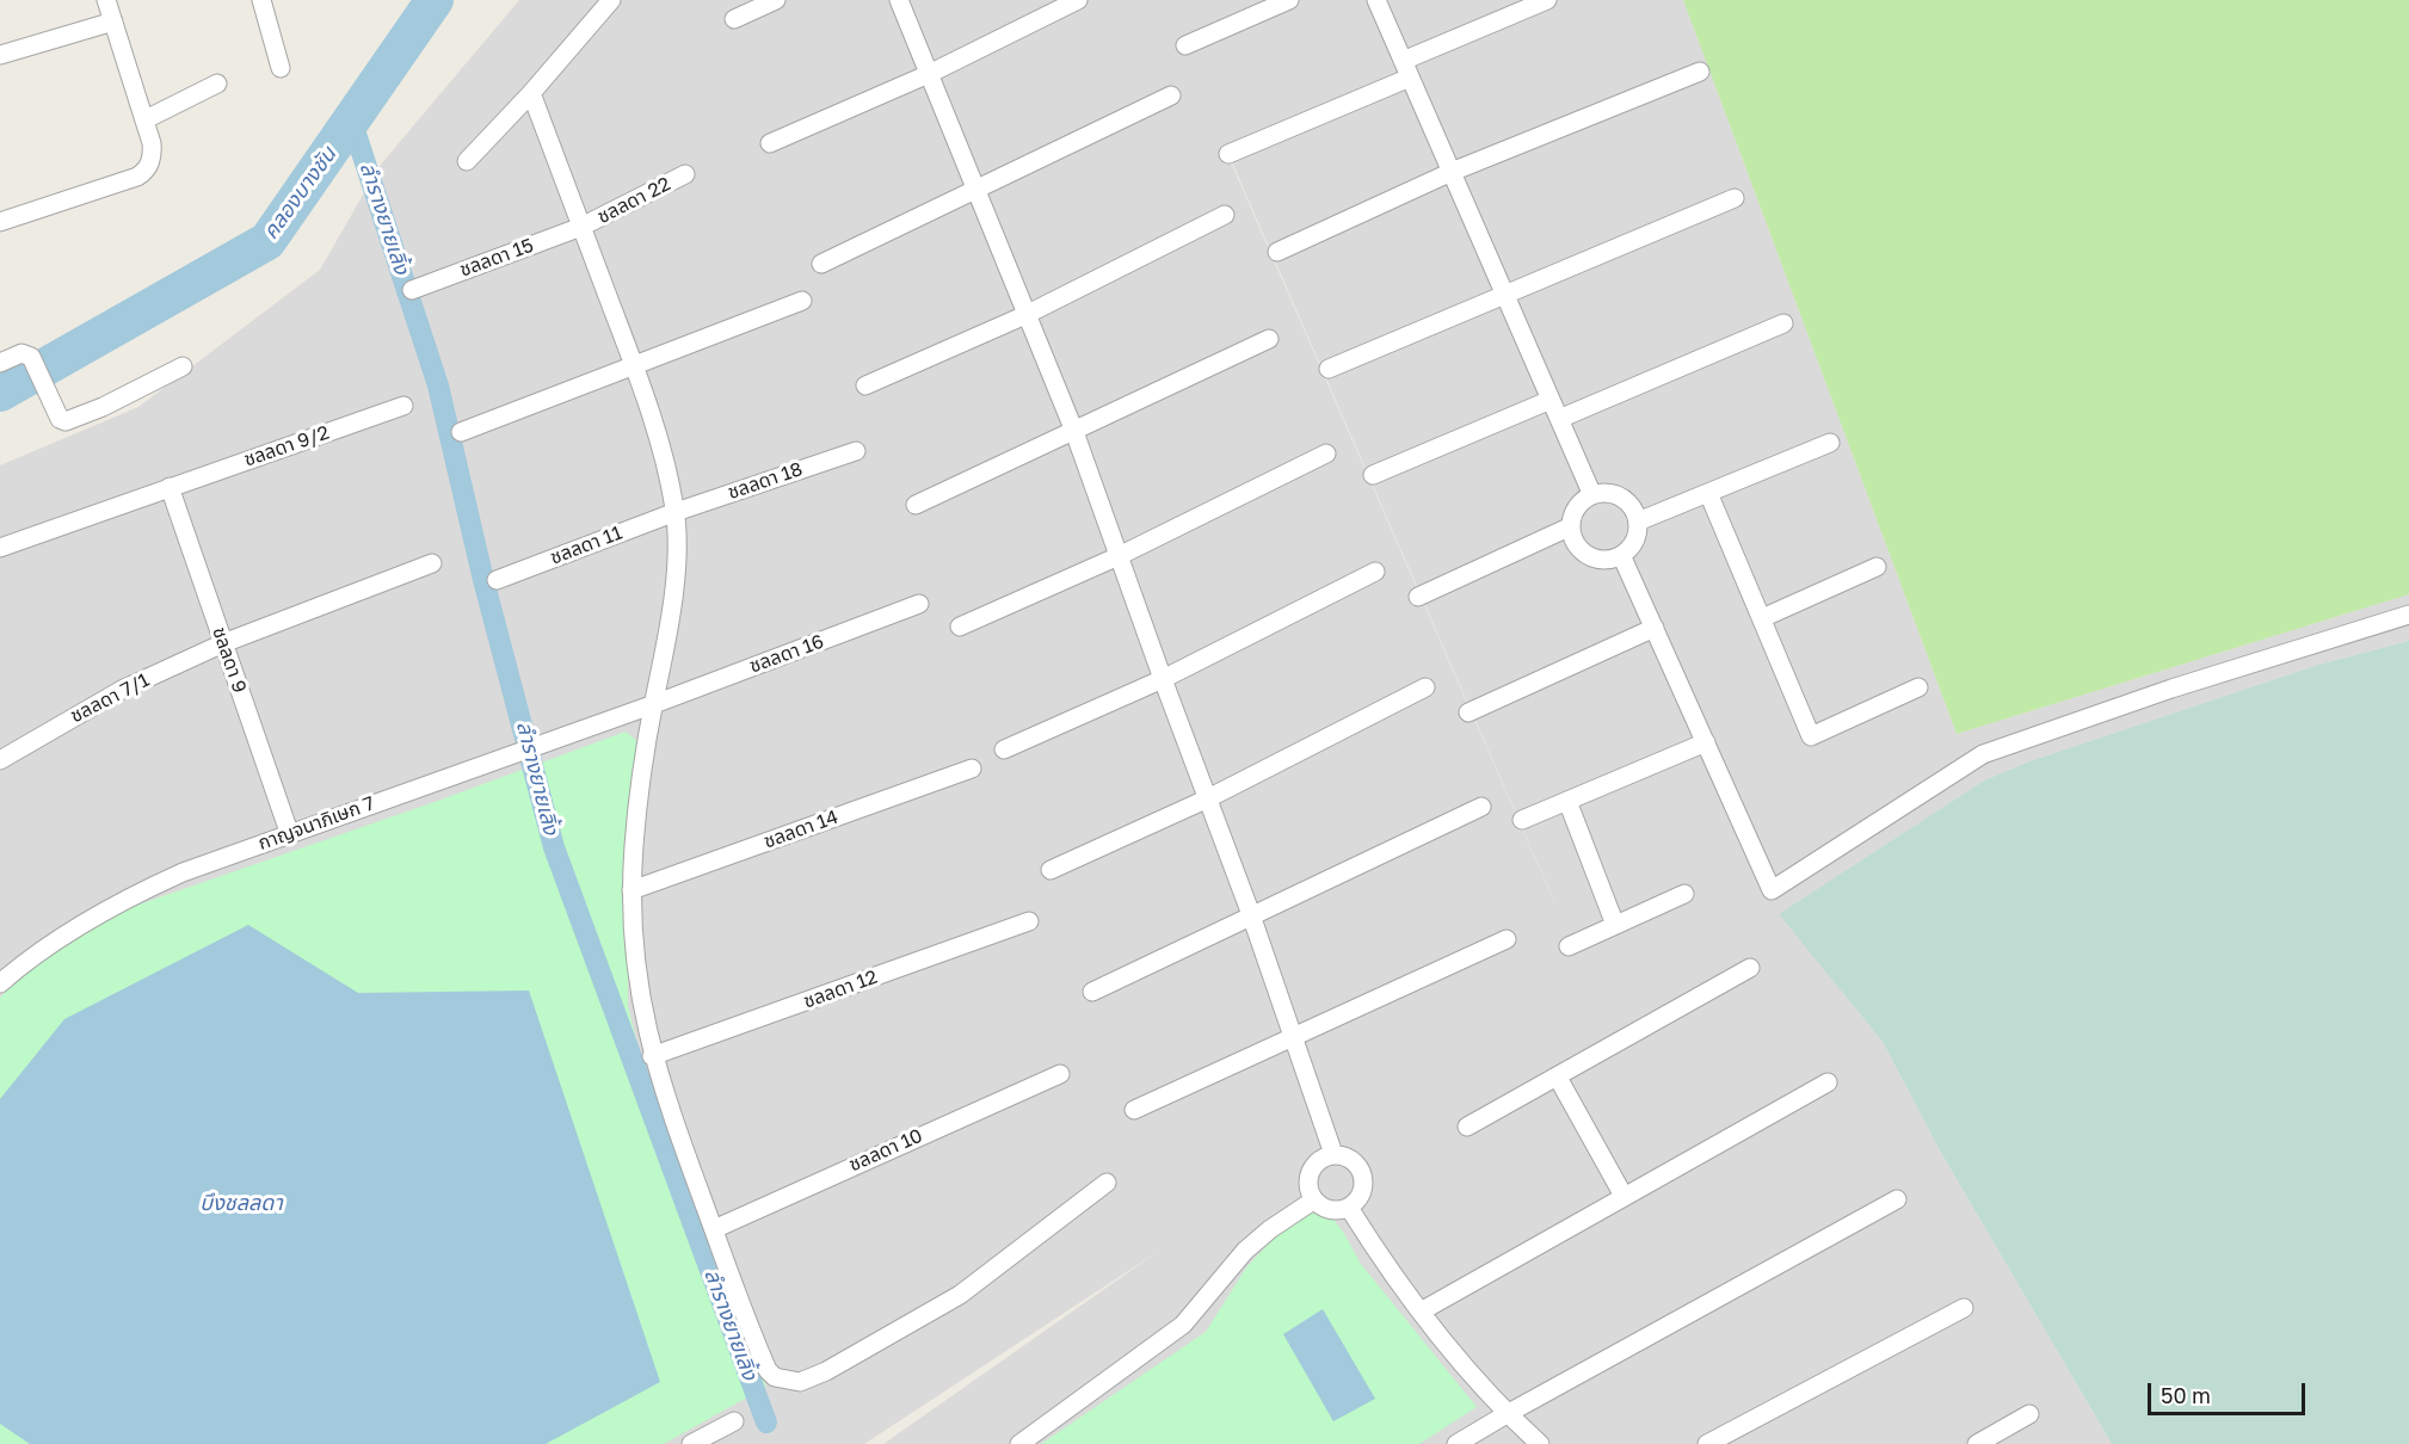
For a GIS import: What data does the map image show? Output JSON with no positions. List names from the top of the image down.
{
  "streets": {
    "street": [
      "ชลลดา 22",
      "ชลลดา 15",
      "ชลลดา 9/2",
      "ชลลดา 18",
      "ชลลดา 11",
      "ชลลดา 16",
      "ชลลดา 9",
      "ชลลดา 7/1",
      "กาญจนาภิเษก 7",
      "ชลลดา 14",
      "ชลลดา 12",
      "ชลลดา 10"
    ]
  },
  "crossings": [
    ["ชลลดา 22", "ชลลดา 15"],
    ["ชลลดา 9/2", "ชลลดา 9"],
    ["ชลลดา 18", "ชลลดา 11"],
    ["ชลลดา 16", "กาญจนาภิเษก 7"],
    ["ชลลดา 9", "ชลลดา 7/1"],
    ["ชลลดา 9", "กาญจนาภิเษก 7"]
  ],
  "water": ["คลองบางชัน", "ลำรางยายเลิ้ง", "บึงชลลดา"],
  "scale_bar": "50 m"
}
